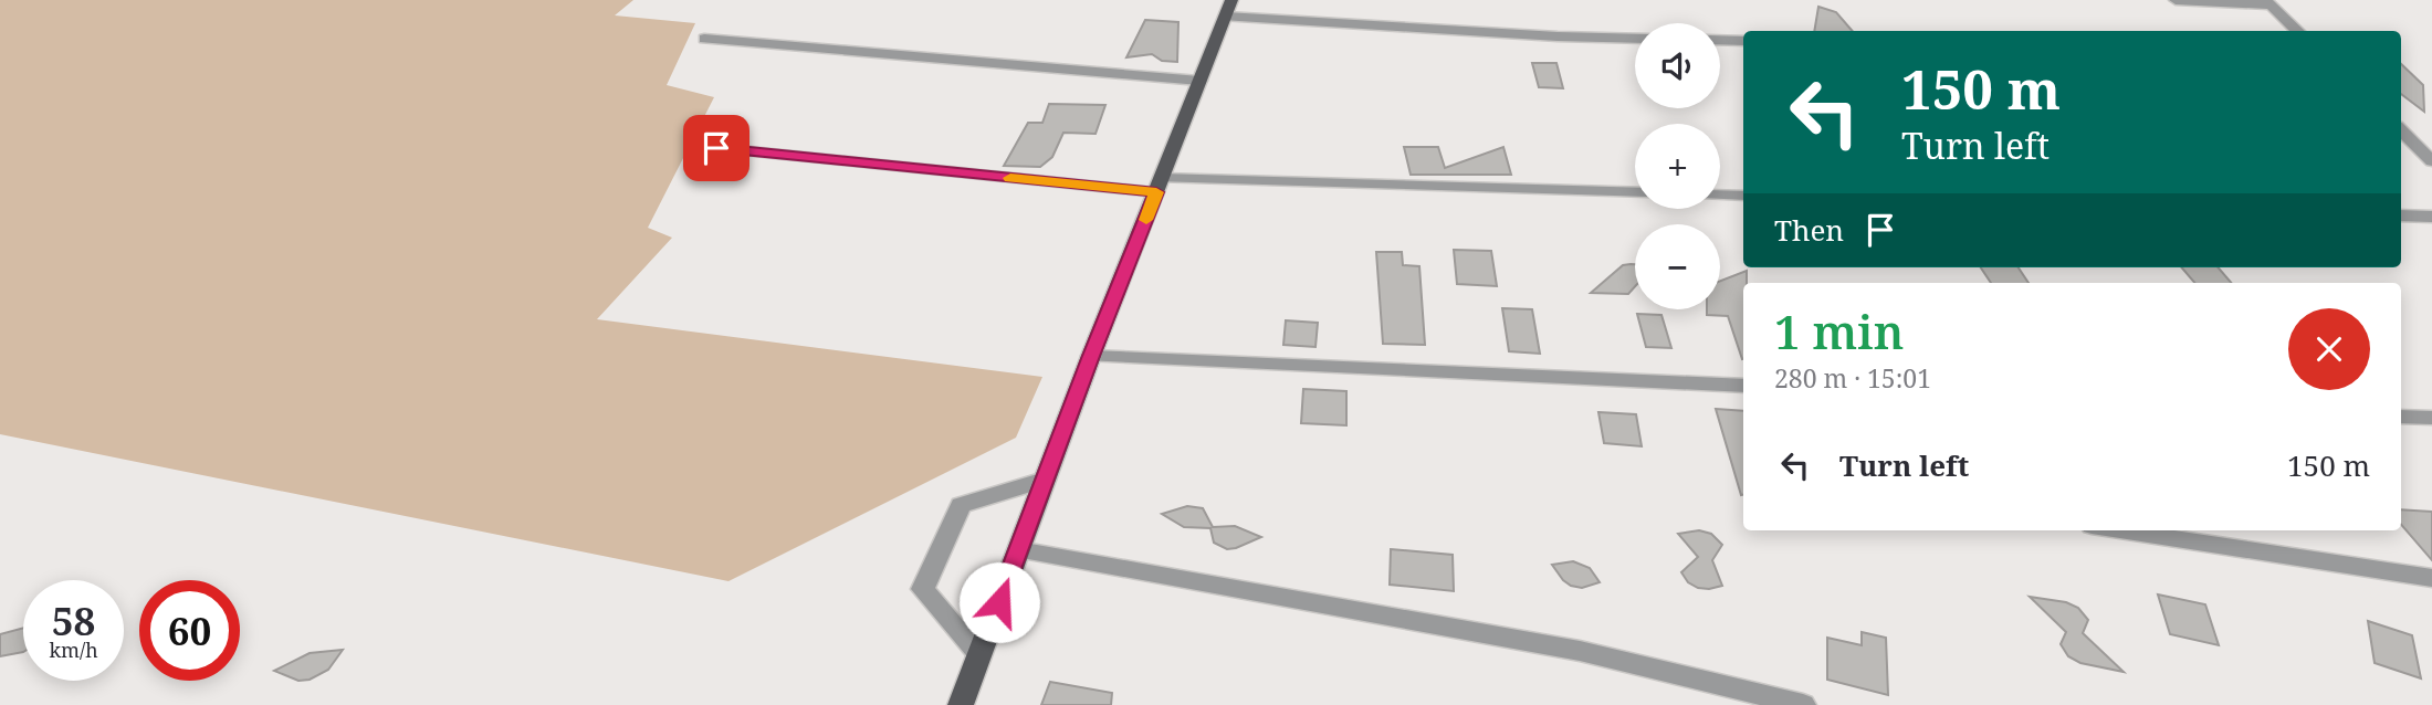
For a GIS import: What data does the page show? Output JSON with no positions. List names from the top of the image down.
{
  "page": {
    "map_buttons": ["+", "−"],
    "turn": ["150 m", "Turn left"],
    "then": "Then",
    "heading": ["1 min", "280 m · 15:01"],
    "list": [
      {
        "name": "Turn left",
        "value": "150 m"
      }
    ],
    "speed": "58 km/h",
    "limit": "60"
  }
}
